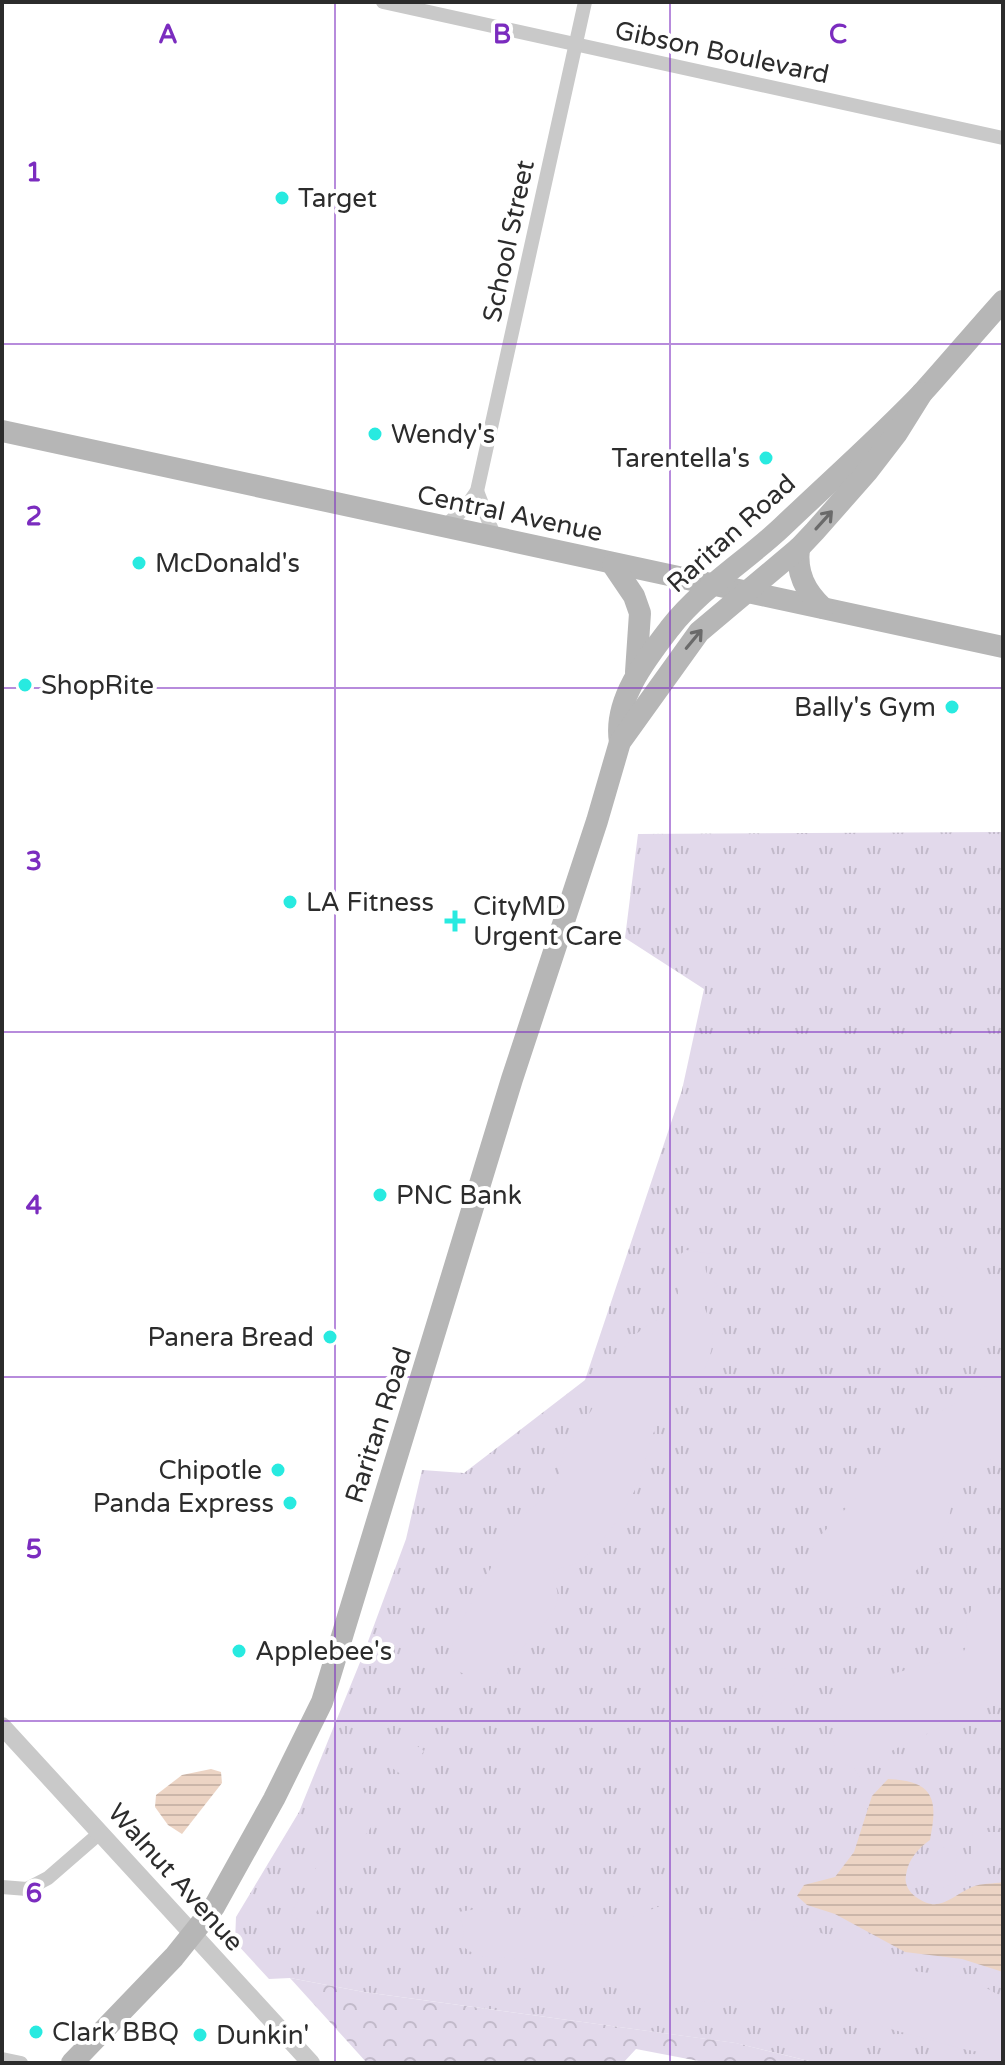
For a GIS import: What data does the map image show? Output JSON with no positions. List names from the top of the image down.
{
  "streets": {
    "main road": ["Central Avenue", "Raritan Road"],
    "street": ["Gibson Boulevard", "School Street", "Walnut Avenue"]
  },
  "crossings": [
    ["Gibson Boulevard", "School Street"],
    ["School Street", "Central Avenue"],
    ["Central Avenue", "Raritan Road"],
    ["Raritan Road", "Walnut Avenue"]
  ],
  "places": {
    "other": [
      "Target",
      "Wendy's",
      "Tarentella's",
      "McDonald's",
      "ShopRite",
      "Bally's Gym",
      "LA Fitness",
      "PNC Bank",
      "Panera Bread",
      "Chipotle",
      "Panda Express",
      "Applebee's",
      "Clark BBQ",
      "Dunkin'"
    ],
    "health": ["CityMD Urgent Care"]
  },
  "grid": {
    "columns": ["A", "B", "C"],
    "rows": [
      "1",
      "2",
      "3",
      "4",
      "5",
      "6"
    ]
  }
}
